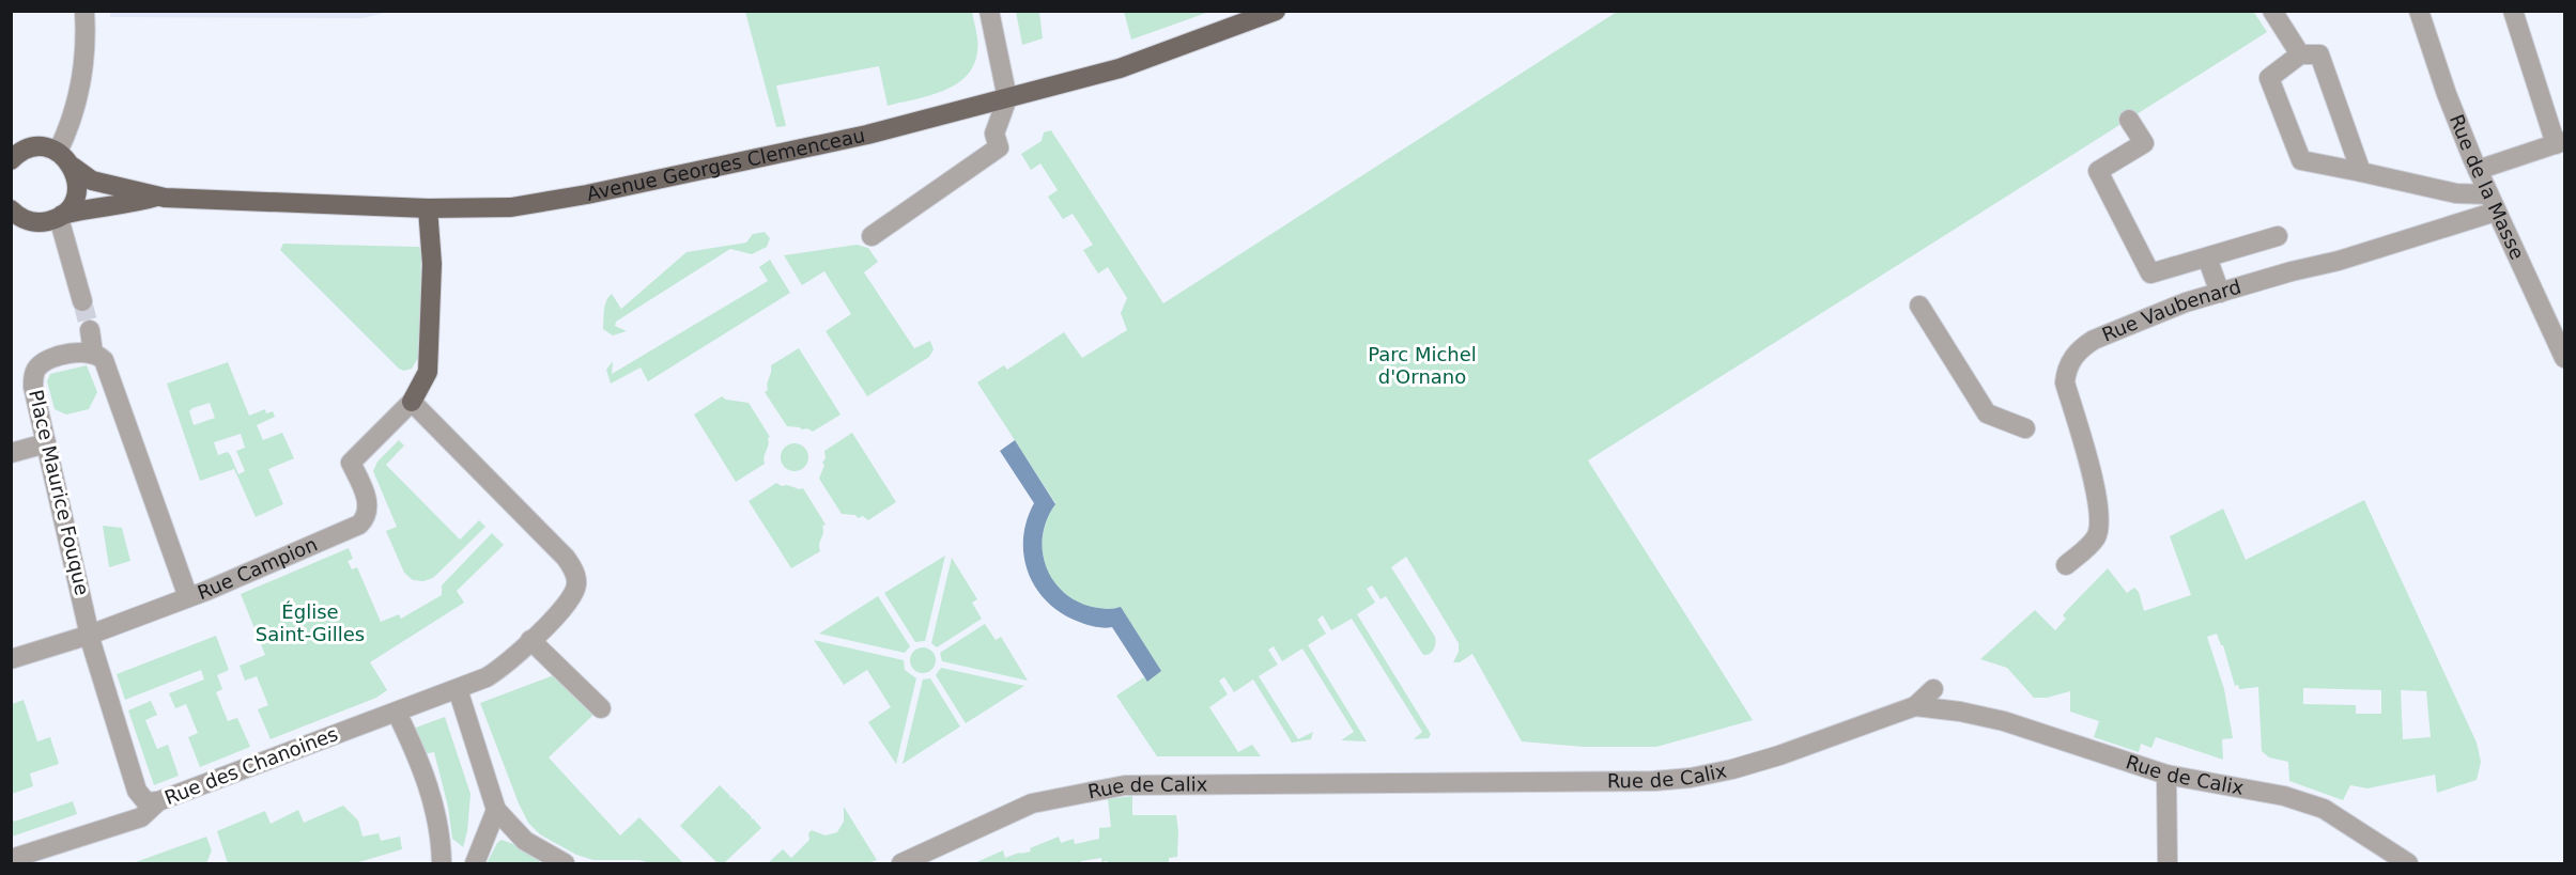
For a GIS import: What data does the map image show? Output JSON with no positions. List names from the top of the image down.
{
  "streets": {
    "main road": ["Avenue Georges Clemenceau"],
    "street": [
      "Rue de la Masse",
      "Rue Vaubenard",
      "Place Maurice Fouque",
      "Rue Campion",
      "Rue des Chanoines",
      "Rue de Calix"
    ]
  },
  "crossings": [
    ["Rue de la Masse", "Rue Vaubenard"],
    ["Place Maurice Fouque", "Rue Campion"],
    ["Place Maurice Fouque", "Rue des Chanoines"],
    ["Rue Campion", "Rue des Chanoines"]
  ],
  "parks": ["Parc Michel d'Ornano", "Église Saint-Gilles"]
}
